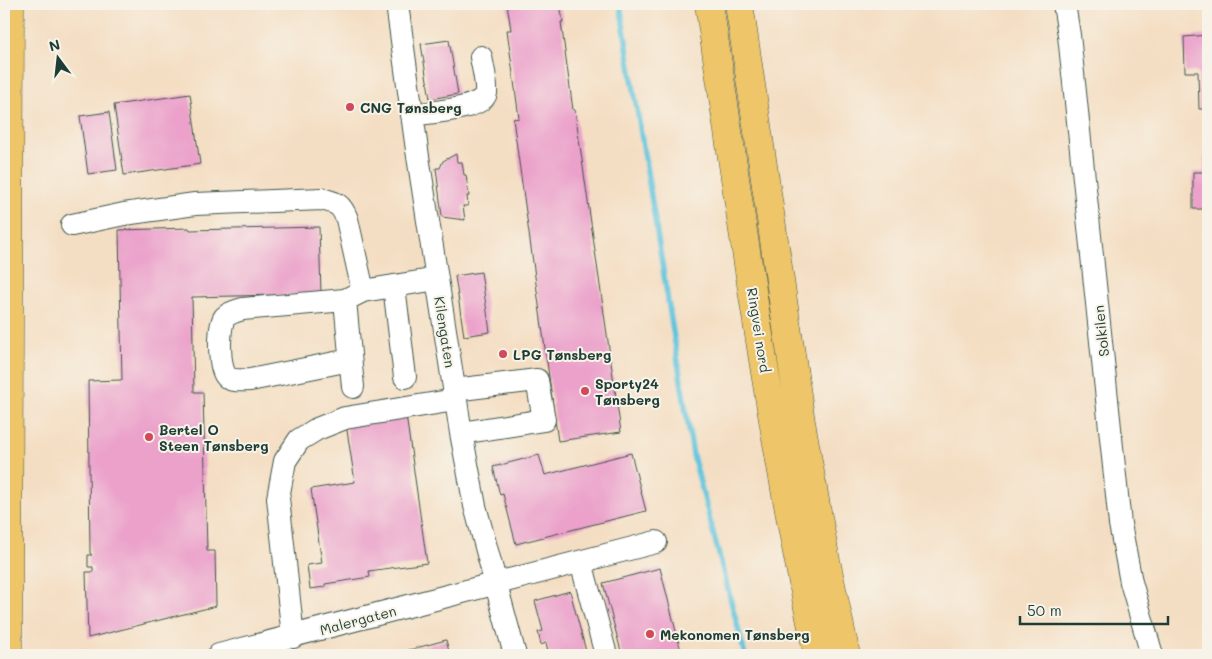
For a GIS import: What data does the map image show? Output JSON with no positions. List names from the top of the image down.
{
  "streets": {
    "main road": ["Ringvei nord"],
    "street": ["Solkilen", "Kilengaten", "Malergaten"]
  },
  "crossings": [
    ["Kilengaten", "Malergaten"]
  ],
  "places": [
    "CNG Tønsberg",
    "LPG Tønsberg",
    "Sporty24 Tønsberg",
    "Bertel O Steen Tønsberg",
    "Mekonomen Tønsberg"
  ],
  "scale_bar": "50 m",
  "north": "top"
}
